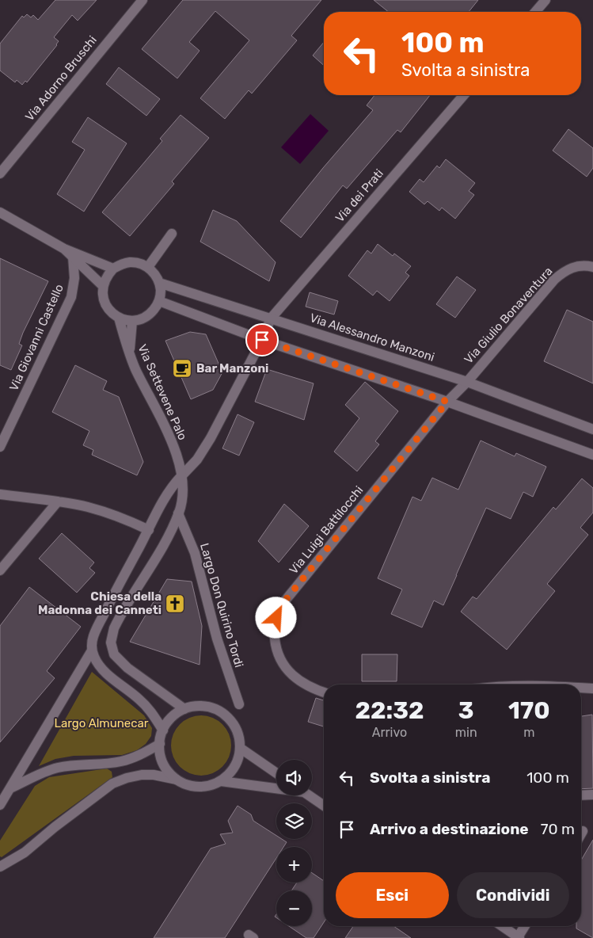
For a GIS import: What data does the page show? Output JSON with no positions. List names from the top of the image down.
{
  "streets": {
    "street": [
      "Via Adorno Bruschi",
      "Via dei Prati",
      "Via Giulio Bonaventura",
      "Via Giovanni Castello",
      "Via Alessandro Manzoni",
      "Via Settevene Palo",
      "Via Luigi Battilocchi",
      "Largo Don Quirino Tordi"
    ]
  },
  "crossings": [
    ["Via dei Prati", "Via Alessandro Manzoni"],
    ["Via dei Prati", "Via Settevene Palo"],
    ["Via Giulio Bonaventura", "Via Alessandro Manzoni"],
    ["Via Giulio Bonaventura", "Via Luigi Battilocchi"],
    ["Via Alessandro Manzoni", "Via Settevene Palo"],
    ["Via Alessandro Manzoni", "Via Luigi Battilocchi"],
    ["Via Settevene Palo", "Largo Don Quirino Tordi"]
  ],
  "parks": ["Largo Almunecar"],
  "places": {
    "cafe": ["Bar Manzoni"],
    "church": ["Chiesa della Madonna dei Canneti"]
  },
  "page": {
    "turn": ["100 m", "Svolta a sinistra"],
    "eta": [
      "22:32",
      "Arrivo",
      "3",
      "min",
      "170",
      "m"
    ],
    "list": [
      {
        "name": "Svolta a sinistra",
        "value": "100 m"
      },
      {
        "name": "Arrivo a destinazione",
        "value": "70 m"
      }
    ],
    "map_buttons": ["+", "−"],
    "buttons": ["Esci", "Condividi"]
  }
}
